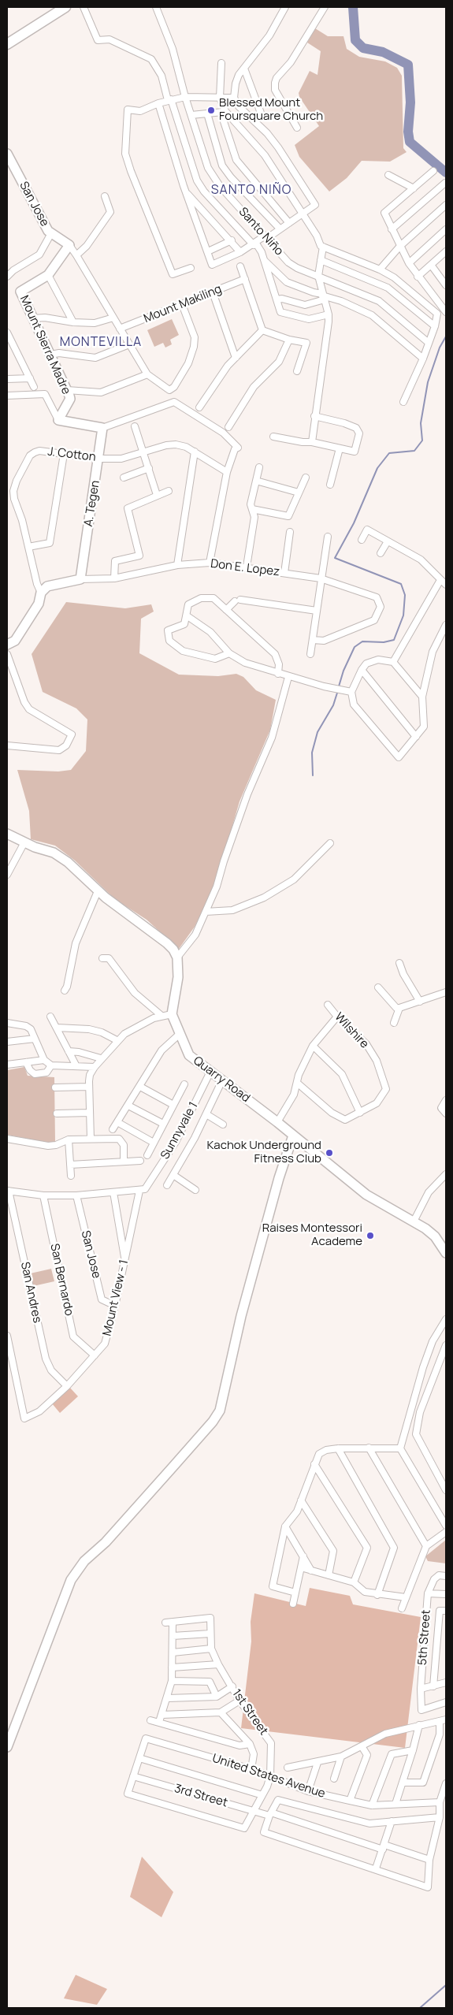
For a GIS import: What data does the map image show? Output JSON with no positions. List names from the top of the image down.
{
  "streets": {
    "street": [
      "San Jose",
      "Santo Niño",
      "Mount Makiling",
      "Mount Sierra Madre",
      "J. Cotton",
      "A. Tegen",
      "Don E. Lopez",
      "Wilshire",
      "Quarry Road",
      "Sunnyvale 1",
      "San Bernardo",
      "San Andres",
      "Mount View - 1",
      "5th Street",
      "1st Street",
      "United States Avenue",
      "3rd Street"
    ]
  },
  "crossings": [
    ["San Jose", "Mount View - 1"],
    ["J. Cotton", "A. Tegen"],
    ["J. Cotton", "Don E. Lopez"],
    ["A. Tegen", "Don E. Lopez"],
    ["Quarry Road", "Sunnyvale 1"],
    ["Sunnyvale 1", "Mount View - 1"],
    ["San Bernardo", "Mount View - 1"],
    ["San Andres", "Mount View - 1"],
    ["1st Street", "United States Avenue"],
    ["1st Street", "3rd Street"]
  ],
  "districts": ["SANTO NIÑO", "MONTEVILLA"],
  "places": ["Blessed Mount Foursquare Church", "Kachok Underground Fitness Club", "Raises Montessori Academe"]
}
